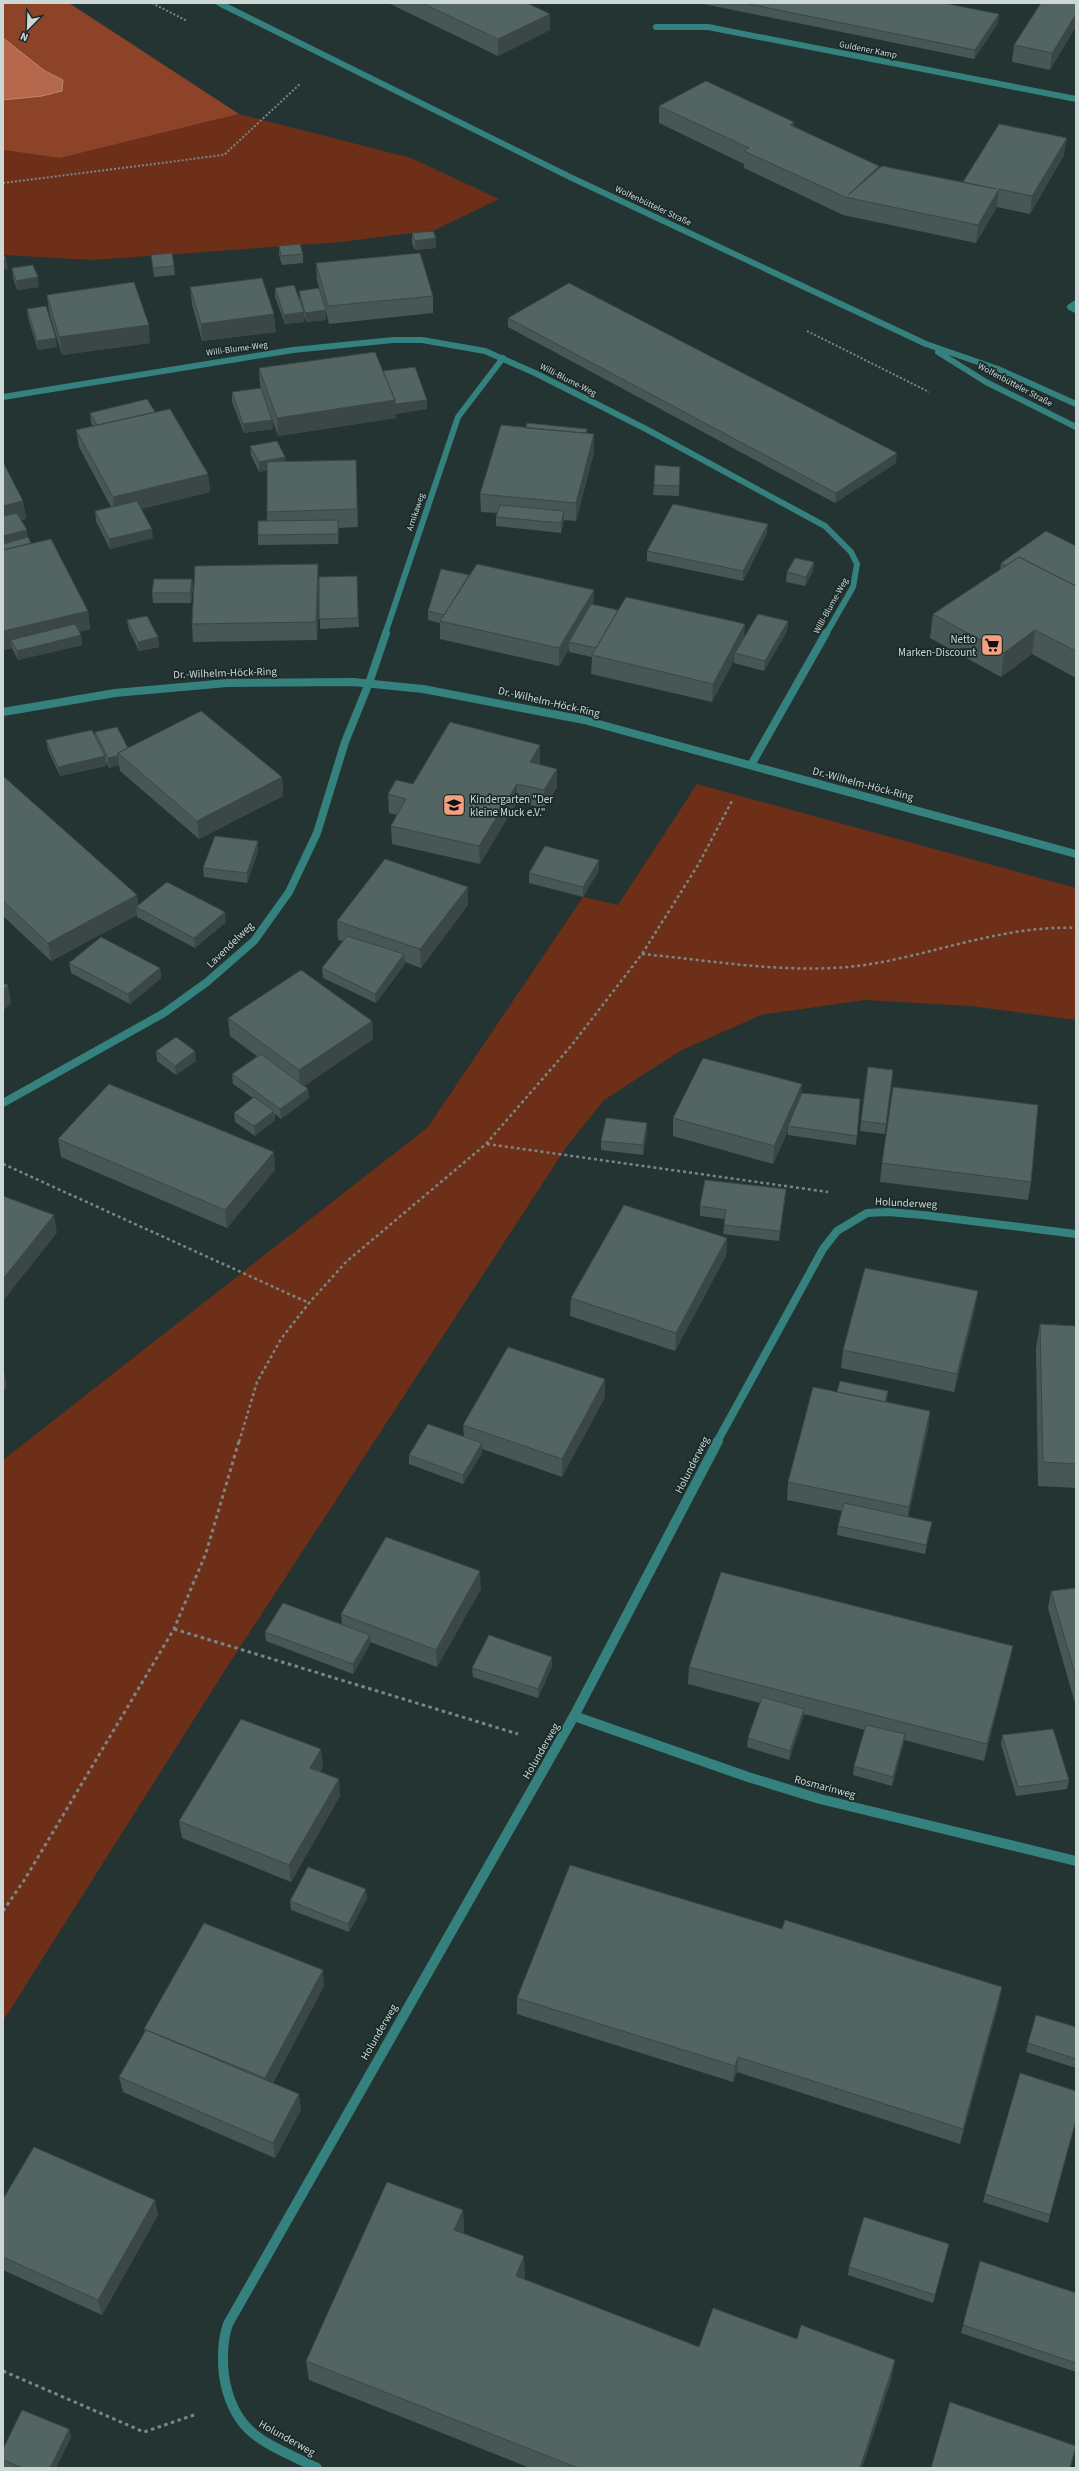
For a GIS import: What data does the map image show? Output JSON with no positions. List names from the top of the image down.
{
  "streets": {
    "street": [
      "Guldener Kamp",
      "Wolfenbütteler Straße",
      "Willi-Blume-Weg",
      "Arnikaweg",
      "Dr.-Wilhelm-Höck-Ring",
      "Lavendelweg",
      "Holunderweg",
      "Rosmarinweg"
    ]
  },
  "crossings": [
    ["Willi-Blume-Weg", "Arnikaweg"],
    ["Willi-Blume-Weg", "Dr.-Wilhelm-Höck-Ring"],
    ["Arnikaweg", "Dr.-Wilhelm-Höck-Ring"],
    ["Arnikaweg", "Lavendelweg"],
    ["Dr.-Wilhelm-Höck-Ring", "Lavendelweg"],
    ["Holunderweg", "Rosmarinweg"]
  ],
  "places": {
    "supermarket": ["Netto Marken-Discount"],
    "school or university": ["Kindergarten \"Der kleine Muck e.V.\""]
  },
  "north": "bottom left"
}
